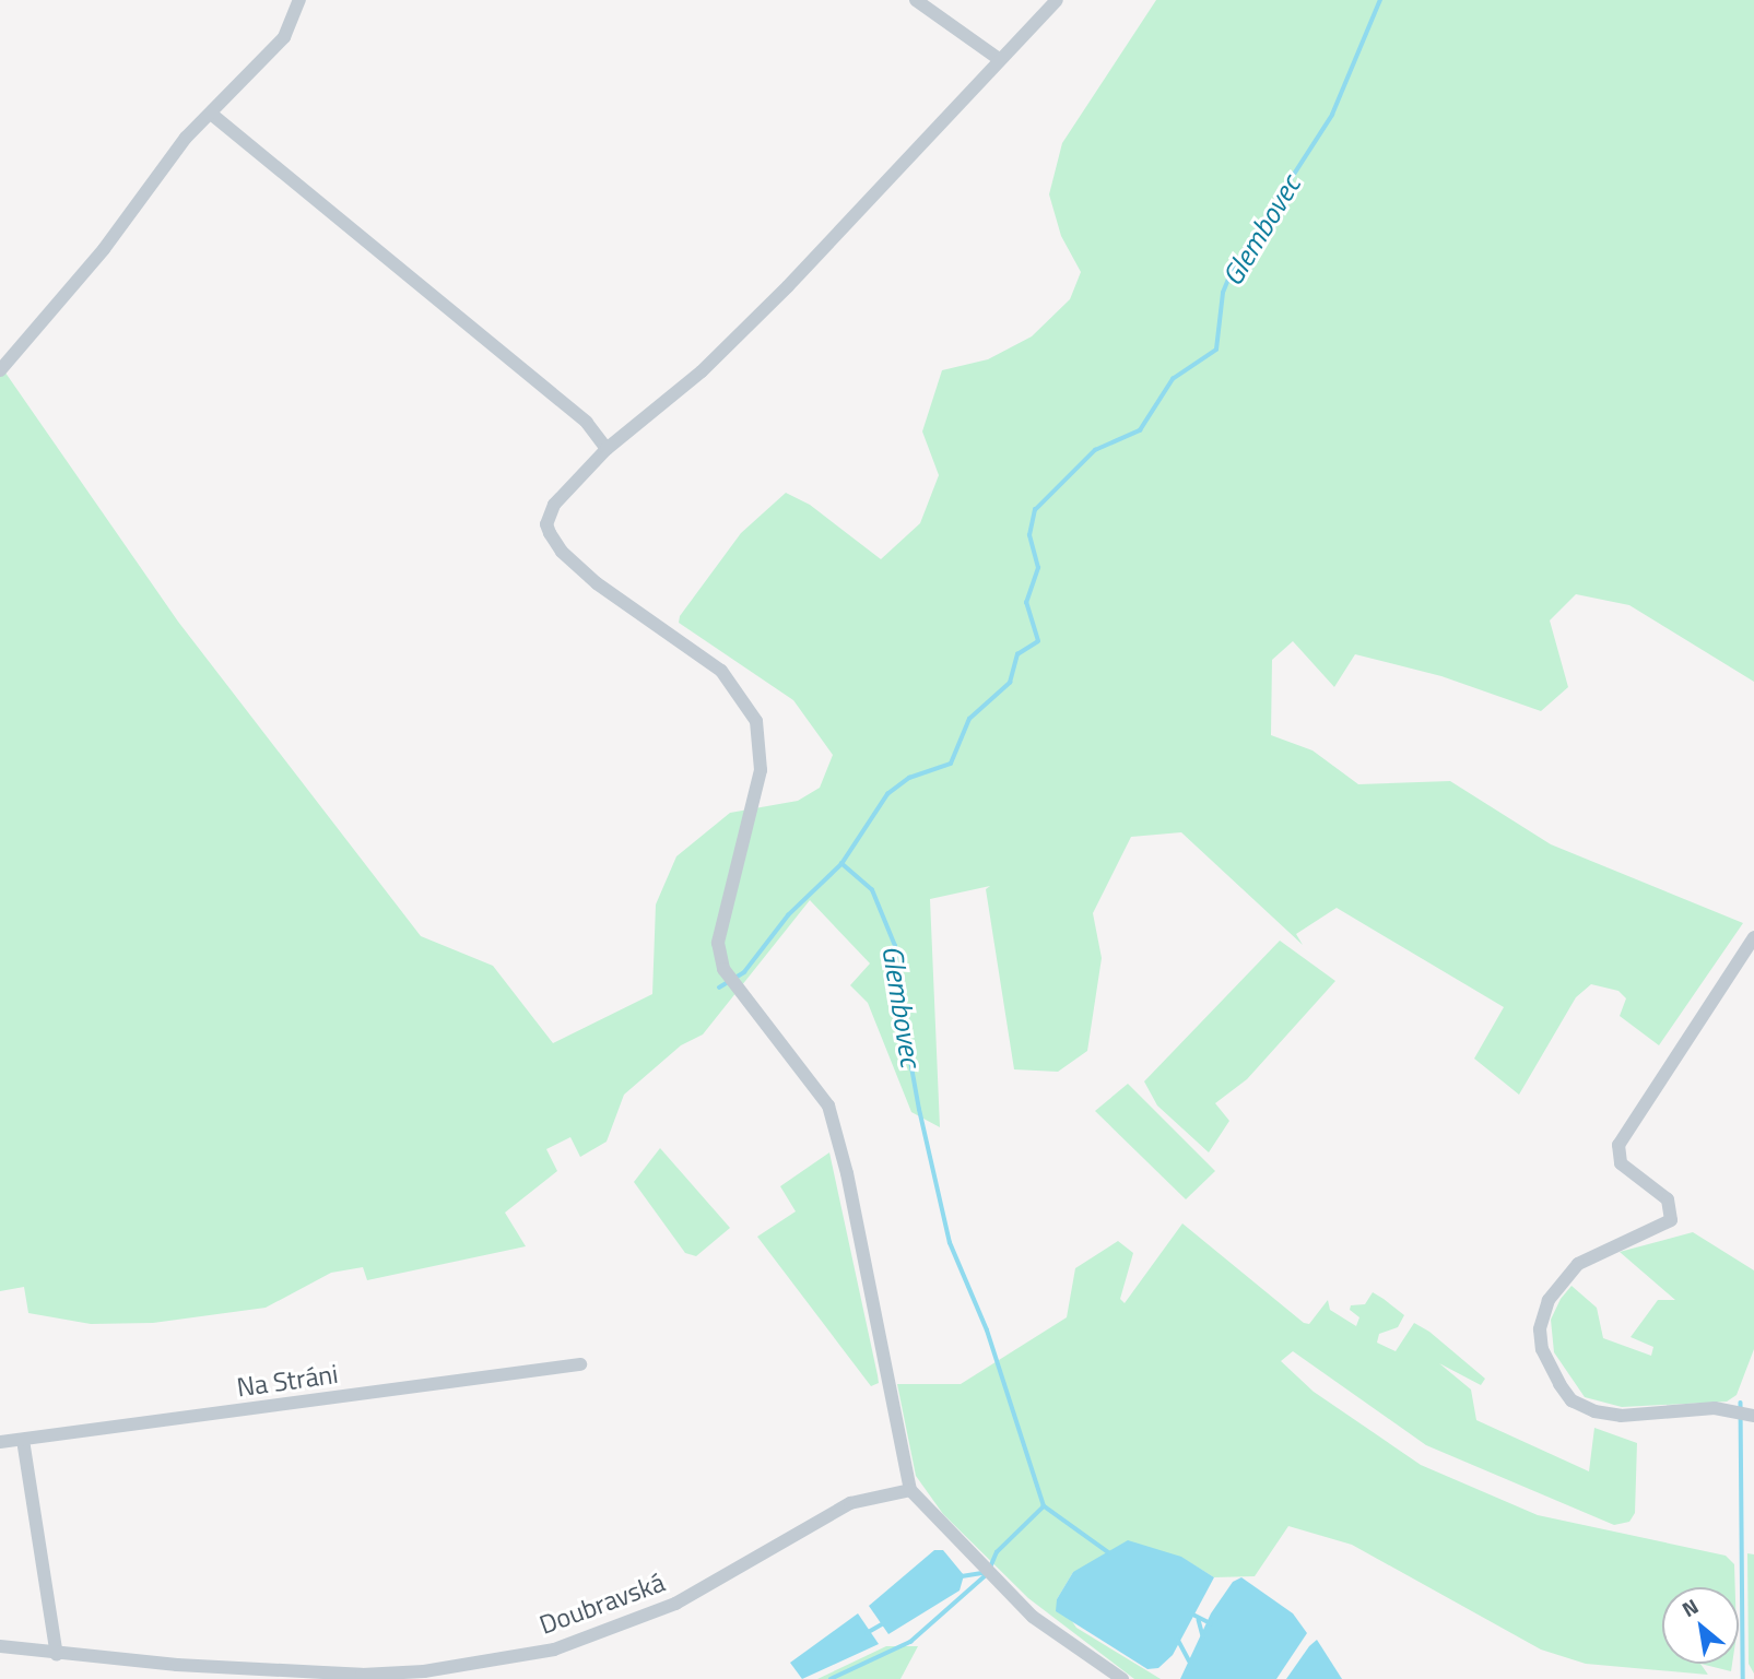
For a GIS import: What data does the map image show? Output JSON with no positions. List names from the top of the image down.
{
  "streets": {
    "street": ["Na Stráni", "Doubravská"]
  },
  "water": ["Glembovec"],
  "north": "top left"
}
